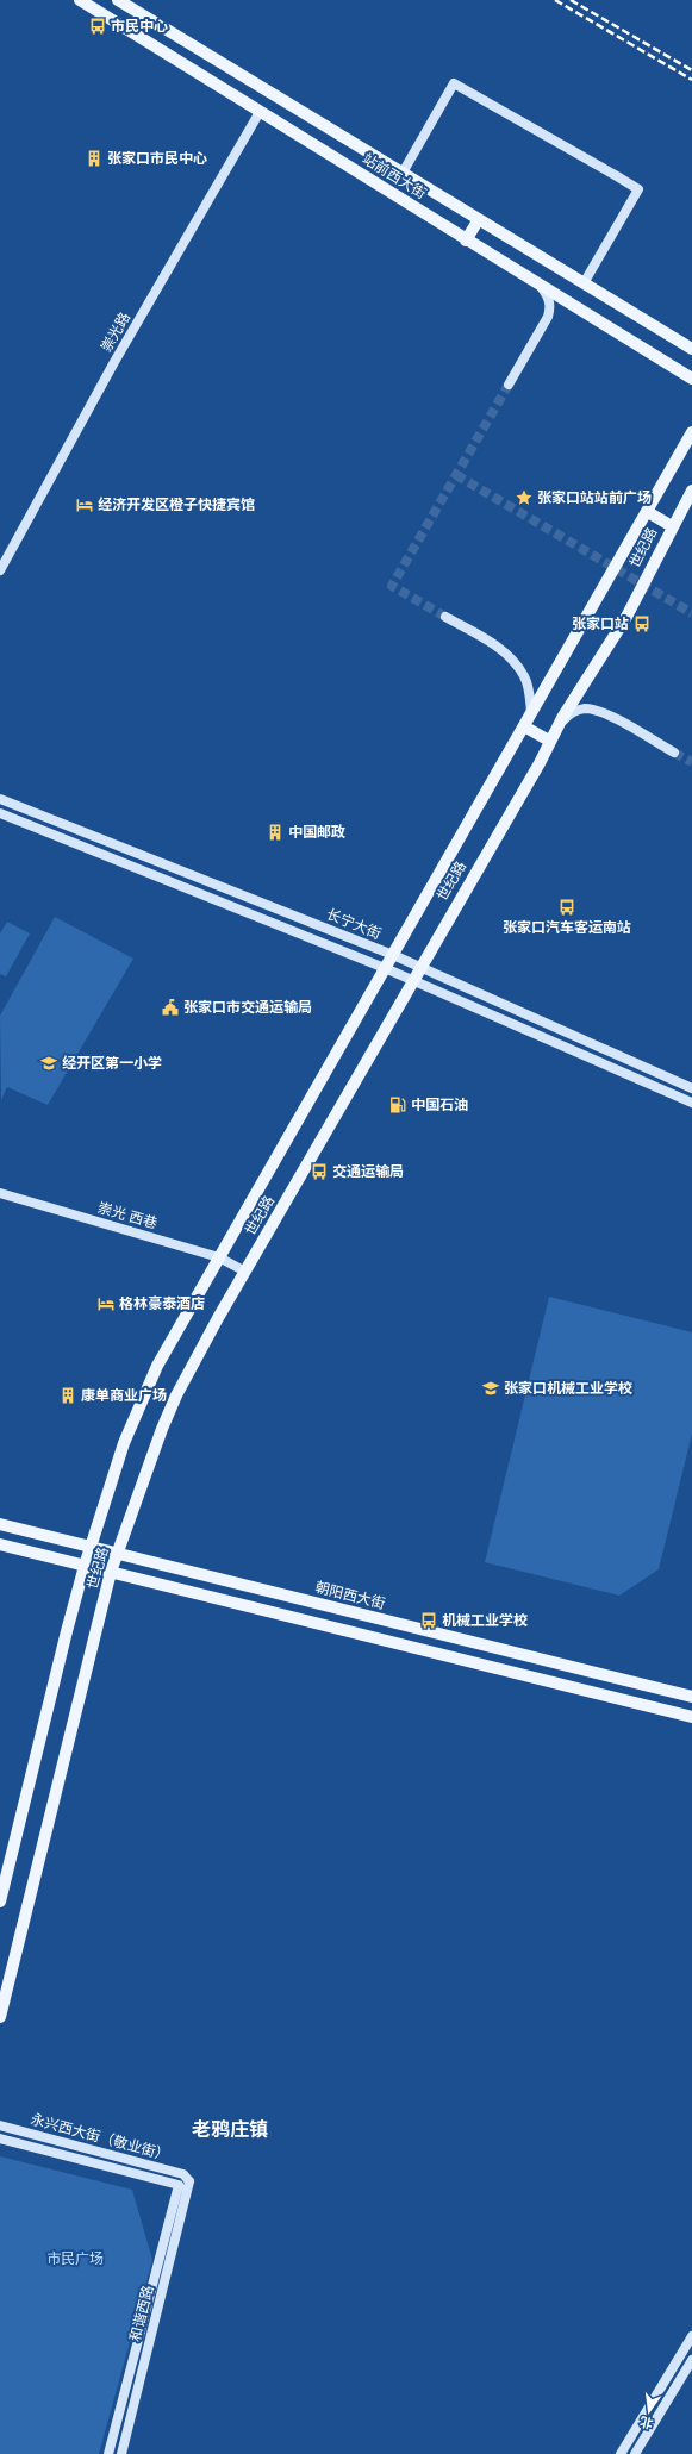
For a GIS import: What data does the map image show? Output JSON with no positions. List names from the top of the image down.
{
  "streets": {
    "main road": ["站前西大街", "世纪路", "朝阳西大街"],
    "street": [
      "崇光路",
      "长宁大街",
      "崇光 西巷",
      "永兴西大街（敬业街）",
      "和谐西路"
    ]
  },
  "crossings": [
    ["站前西大街", "崇光路"],
    ["世纪路", "长宁大街"],
    ["世纪路", "崇光 西巷"],
    ["世纪路", "朝阳西大街"],
    ["永兴西大街（敬业街）", "和谐西路"]
  ],
  "districts": ["老鸦庄镇"],
  "parks": ["市民广场"],
  "places": {
    "bus stop": [
      "市民中心",
      "张家口站",
      "张家口汽车客运南站",
      "交通运输局",
      "机械工业学校"
    ],
    "building": ["张家口市民中心", "中国邮政", "康单商业广场"],
    "place": ["张家口站站前广场"],
    "hotel": ["经济开发区橙子快捷宾馆", "格林豪泰酒店"],
    "public building": ["张家口市交通运输局"],
    "school or university": ["经开区第一小学", "张家口机械工业学校"],
    "fuel station": ["中国石油"]
  },
  "north": "bottom"
}
